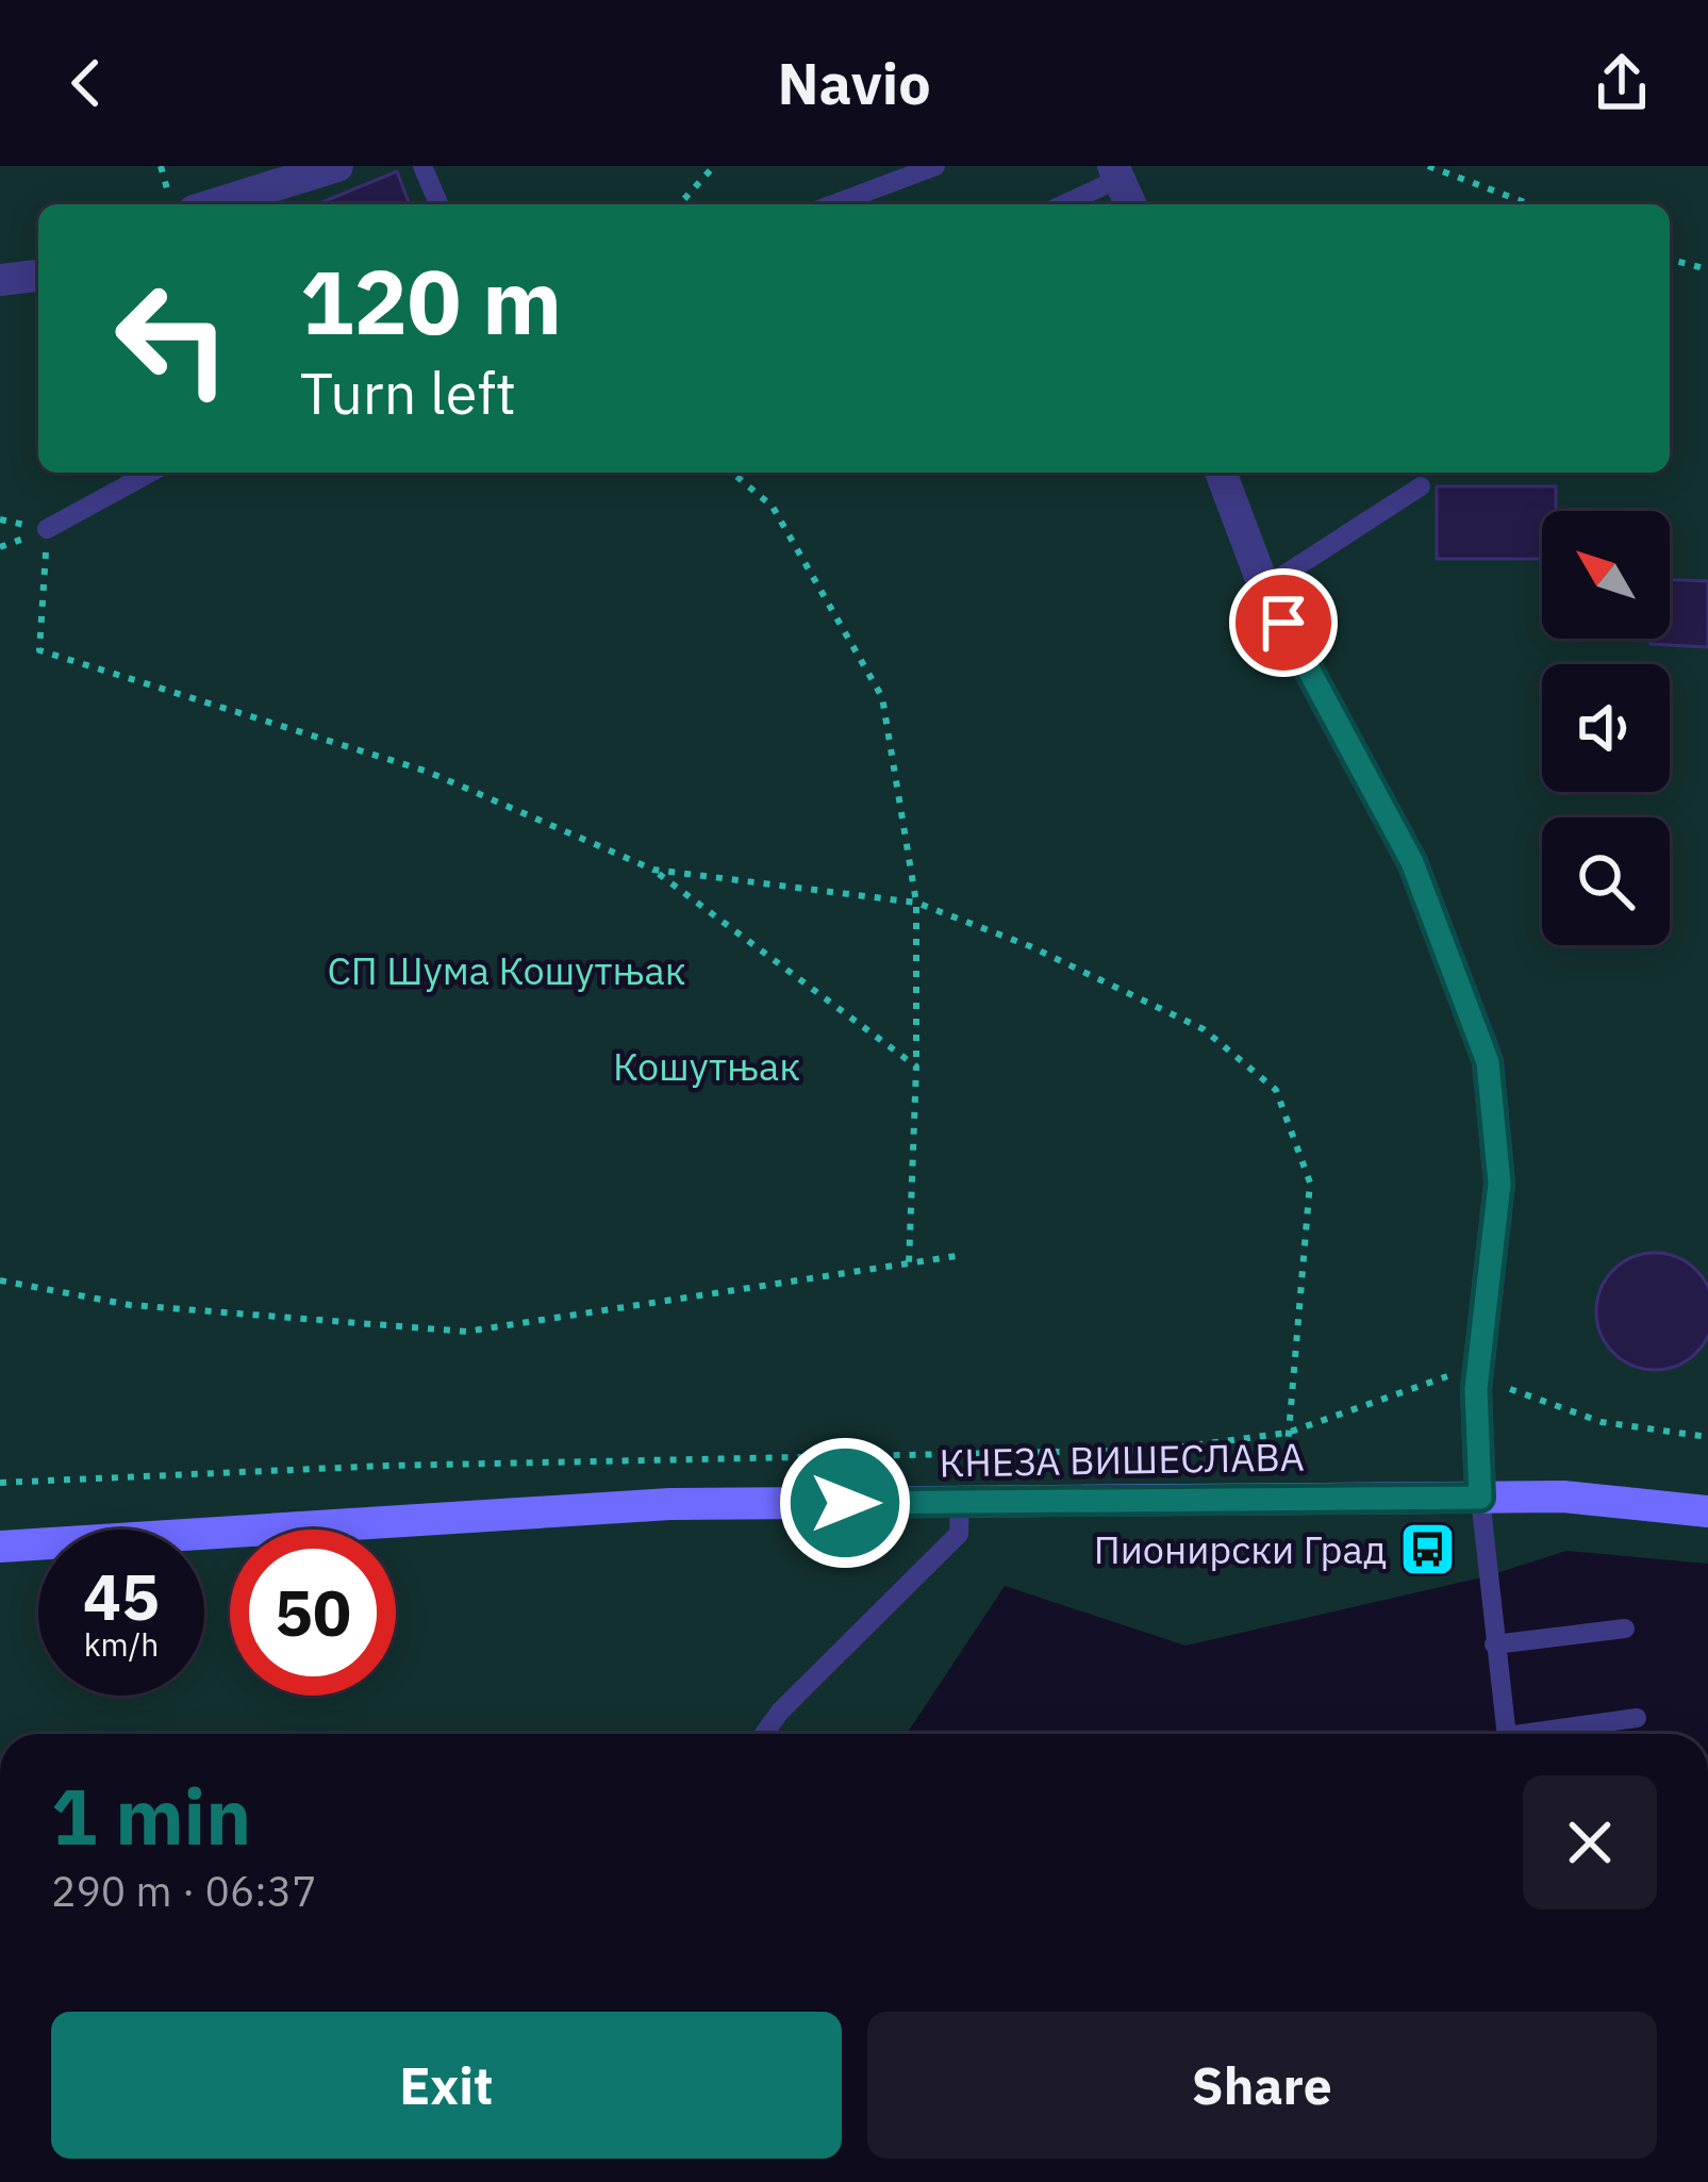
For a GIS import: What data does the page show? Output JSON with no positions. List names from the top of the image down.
{
  "streets": {
    "main road": ["КНЕЗА ВИШЕСЛАВА"]
  },
  "parks": ["СП Шума Кошутњак", "Кошутњак"],
  "places": {
    "bus stop": ["Пионирски Град"]
  },
  "north": "top left",
  "page": {
    "header": "Navio",
    "turn": ["120 m", "Turn left"],
    "speed": "45 km/h",
    "limit": "50",
    "heading": ["1 min", "290 m · 06:37"],
    "buttons": ["Exit", "Share"]
  }
}
